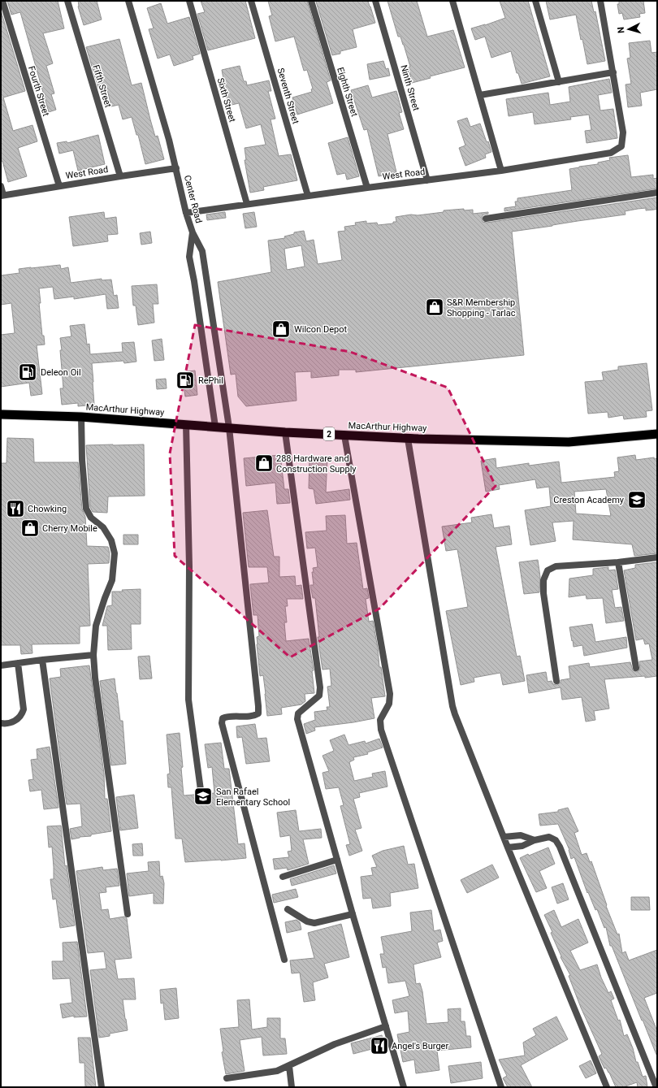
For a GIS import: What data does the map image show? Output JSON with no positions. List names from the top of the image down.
{
  "streets": {
    "highway": ["MacArthur Highway", "2"],
    "street": [
      "Fifth Street",
      "Ninth Street",
      "Fourth Street",
      "Eighth Street",
      "Seventh Street",
      "Sixth Street",
      "West Road",
      "Center Road"
    ]
  },
  "crossings": [
    ["Fifth Street", "West Road"],
    ["Ninth Street", "West Road"],
    ["Fourth Street", "West Road"],
    ["Eighth Street", "West Road"],
    ["Seventh Street", "West Road"],
    ["Sixth Street", "West Road"],
    ["West Road", "Center Road"],
    ["Center Road", "MacArthur Highway"]
  ],
  "places": {
    "shop": [
      "S&R Membership Shopping - Tarlac",
      "Wilcon Depot",
      "288 Hardware and Construction Supply",
      "Cherry Mobile"
    ],
    "fuel station": ["Deleon Oil", "RePhil"],
    "school or university": ["Creston Academy", "San Rafael Elementary School"],
    "restaurant": ["Chowking", "Angel's Burger"]
  },
  "north": "left"
}
